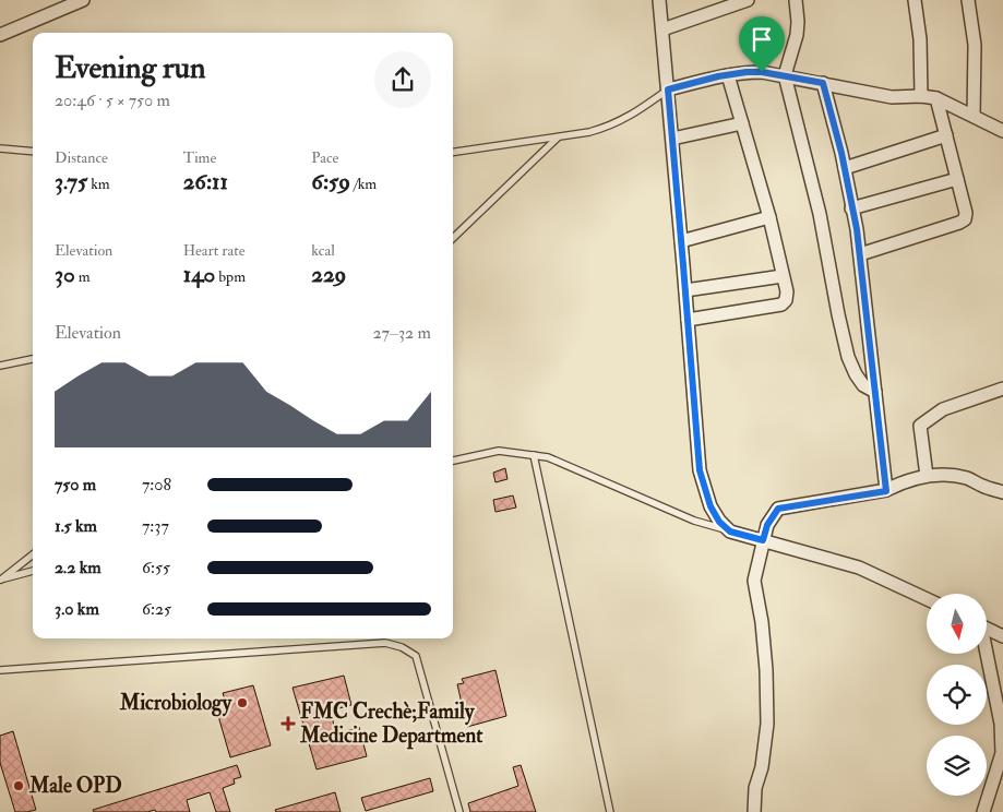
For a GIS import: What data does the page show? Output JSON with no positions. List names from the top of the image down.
{
  "places": {
    "other": ["Microbiology", "Male OPD"],
    "health": ["FMC Crechè;Family Medicine Department"]
  },
  "north": "bottom",
  "page": {
    "heading": ["Evening run", "20:46 · 5 × 750 m"],
    "stats": [
      ["Distance", "3.75 km"],
      ["Time", "26:11"],
      ["Pace", "6:59 /km"],
      ["Elevation", "30 m"],
      ["Heart rate", "140 bpm"],
      ["kcal", "229"]
    ],
    "chart": ["Elevation", "27–32 m"],
    "list": [
      {
        "name": "750 m",
        "note": "7:08"
      },
      {
        "name": "1.5 km",
        "note": "7:37"
      },
      {
        "name": "2.2 km",
        "note": "6:55"
      },
      {
        "name": "3.0 km",
        "note": "6:25"
      }
    ]
  }
}
